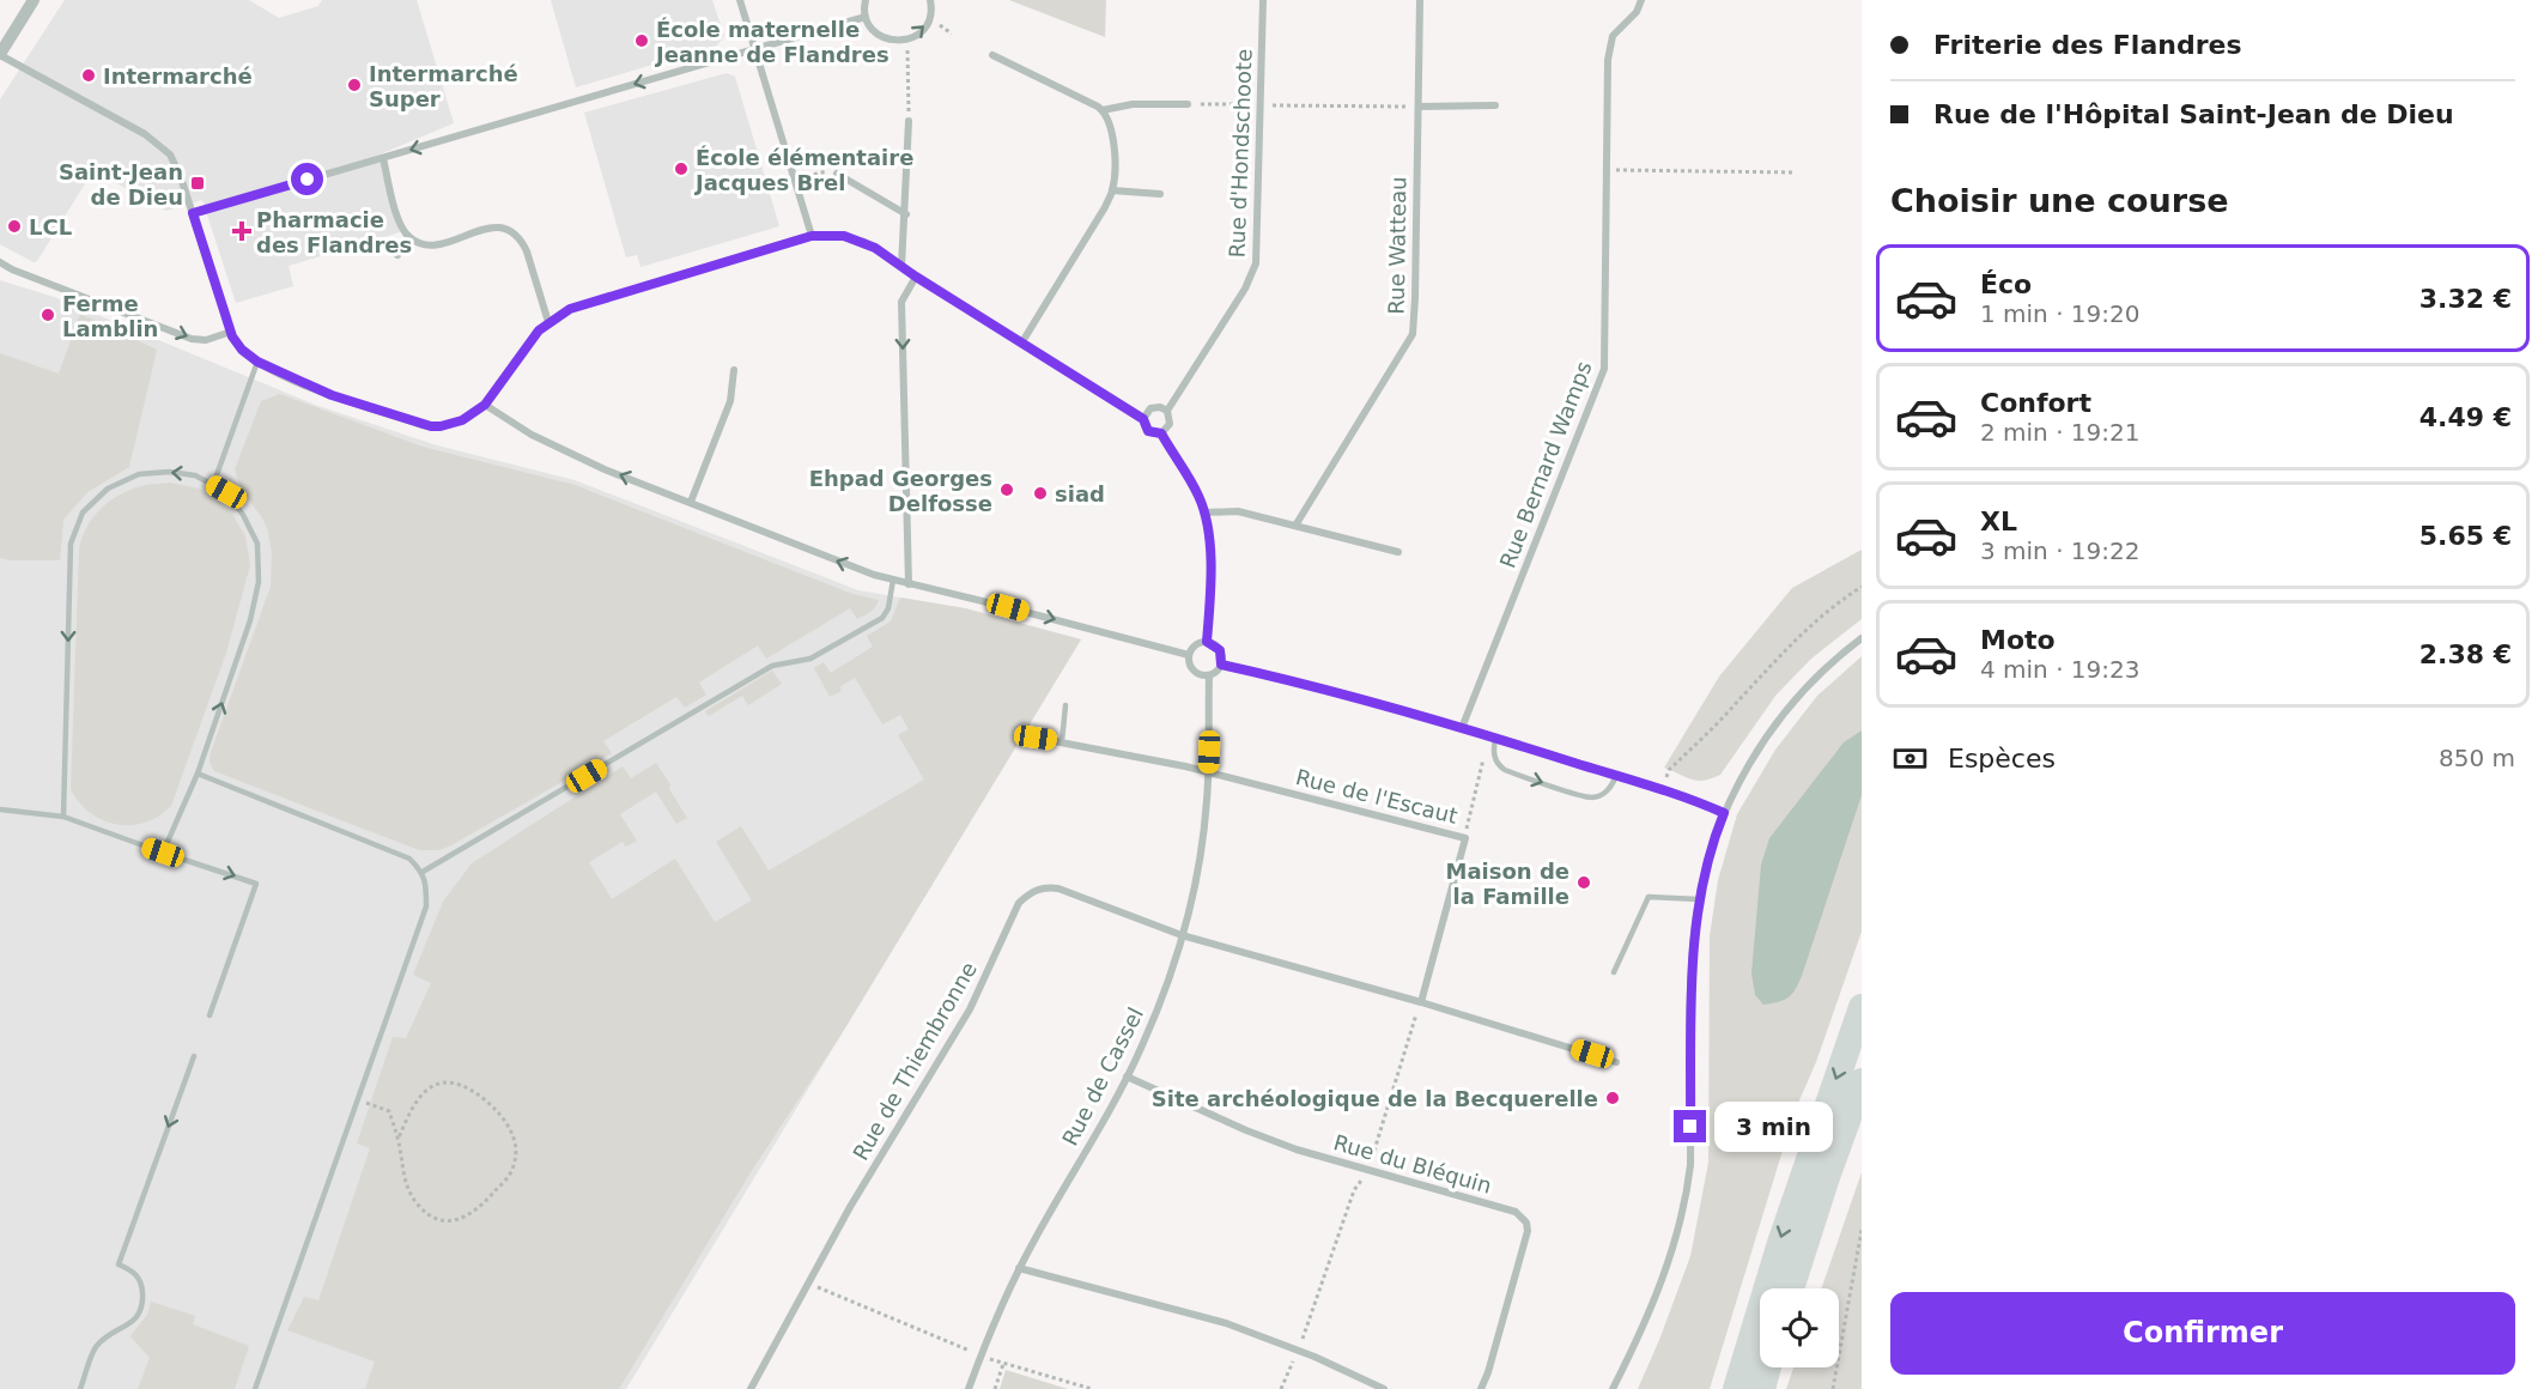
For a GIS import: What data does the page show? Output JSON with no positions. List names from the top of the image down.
{
  "streets": {
    "street": [
      "Rue d'Hondschoote",
      "Rue Watteau",
      "Rue Bernard Wamps",
      "Rue de l'Escaut",
      "Rue de Thiembronne",
      "Rue de Cassel",
      "Rue du Bléquin"
    ]
  },
  "crossings": [
    ["Rue de l'Escaut", "Rue de Cassel"],
    ["Rue de Thiembronne", "Rue de Cassel"],
    ["Rue de Cassel", "Rue du Bléquin"]
  ],
  "places": {
    "other": [
      "École maternelle Jeanne de Flandres",
      "Intermarché",
      "Intermarché Super",
      "École élémentaire Jacques Brel",
      "LCL",
      "Ferme Lamblin",
      "Ehpad Georges Delfosse",
      "siad",
      "Maison de la Famille",
      "Site archéologique de la Becquerelle"
    ],
    "transit": ["Saint-Jean de Dieu"],
    "health": ["Pharmacie des Flandres"]
  },
  "page": {
    "banner": ["Friterie des Flandres", "Rue de l'Hôpital Saint-Jean de Dieu"],
    "heading": "Choisir une course",
    "list": [
      {
        "name": "Éco",
        "note": "1 min · 19:20",
        "value": "3.32 €"
      },
      {
        "name": "Confort",
        "note": "2 min · 19:21",
        "value": "4.49 €"
      },
      {
        "name": "XL",
        "note": "3 min · 19:22",
        "value": "5.65 €"
      },
      {
        "name": "Moto",
        "note": "4 min · 19:23",
        "value": "2.38 €"
      }
    ],
    "pay": ["Espèces", "850 m"],
    "bubble": "3 min",
    "buttons": "Confirmer"
  }
}
